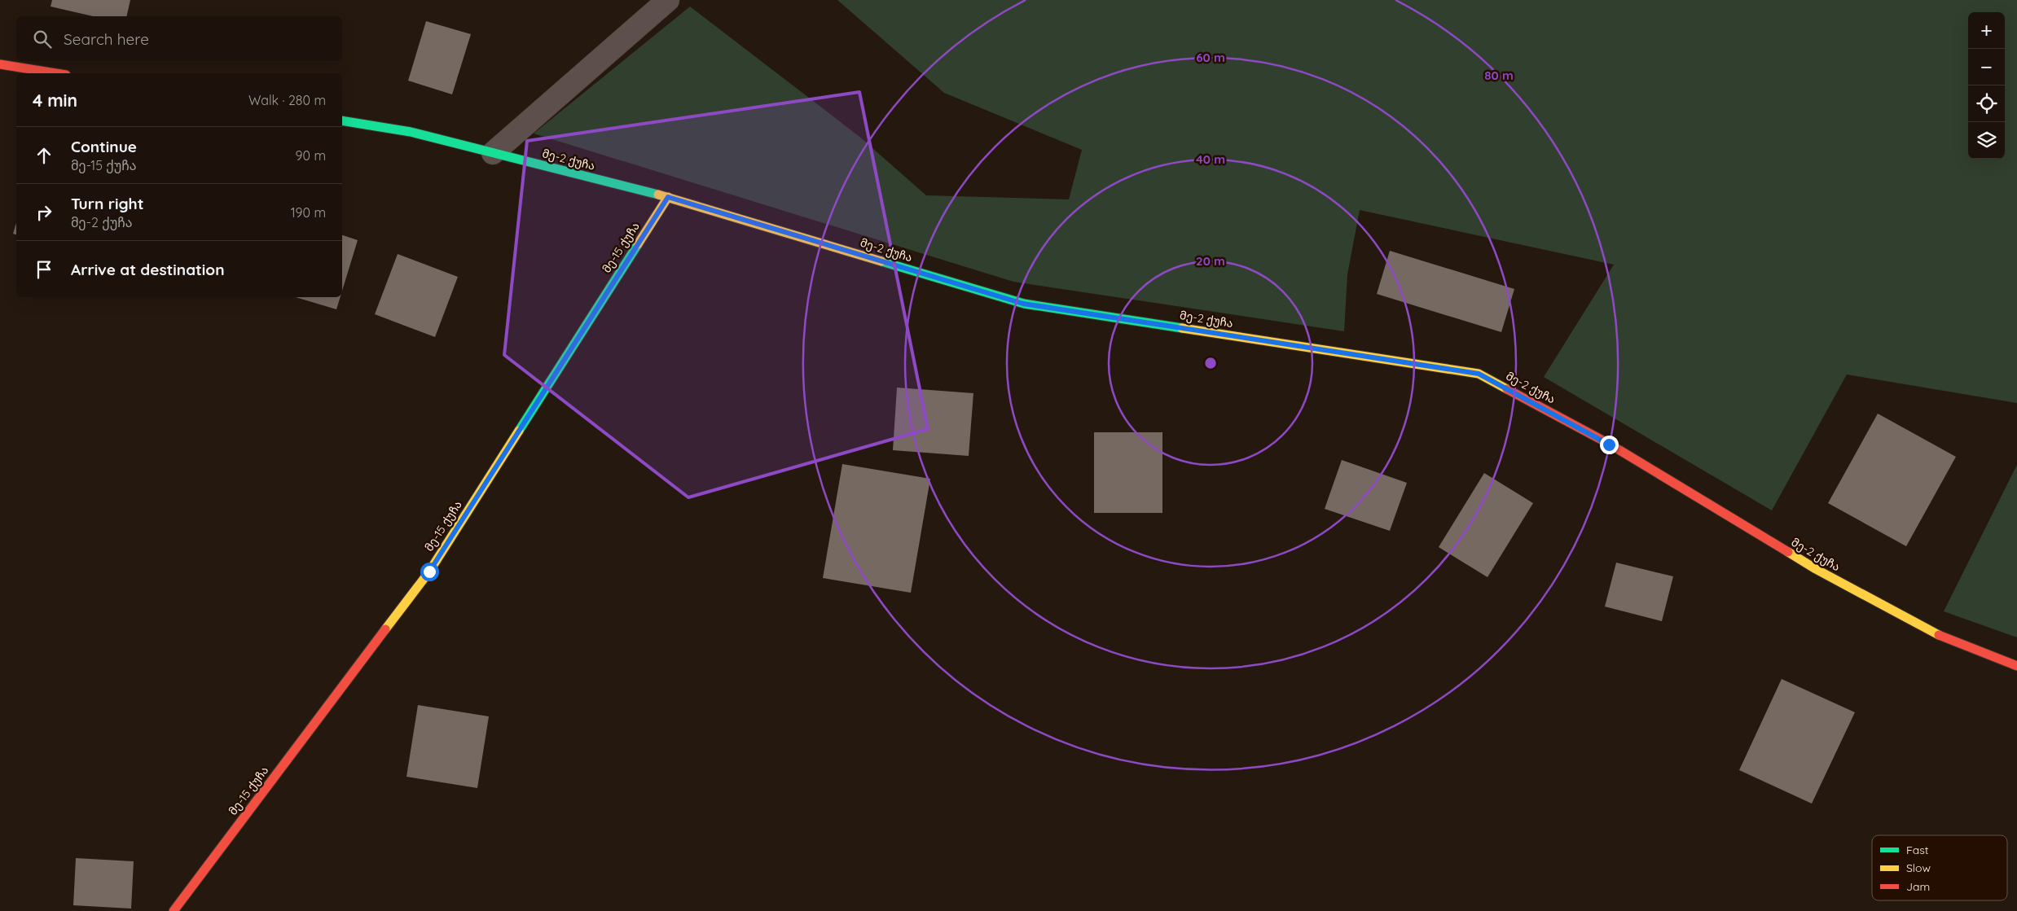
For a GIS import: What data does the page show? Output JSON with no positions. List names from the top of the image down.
{
  "streets": {
    "street": ["მე-2 ქუჩა", "მე-15 ქუჩა"]
  },
  "crossings": [
    ["მე-2 ქუჩა", "მე-15 ქუჩა"]
  ],
  "legend": ["Fast", "Slow", "Jam"],
  "page": {
    "map_buttons": ["+", "−"],
    "search": "Search here",
    "heading": ["4 min", "Walk · 280 m"],
    "list": [
      ["Continue", "მე-15 ქუჩა", "90 m"],
      ["Turn right", "მე-2 ქუჩა", "190 m"],
      "Arrive at destination"
    ]
  },
  "rings": [
    "60 m",
    "80 m",
    "40 m",
    "20 m"
  ]
}
